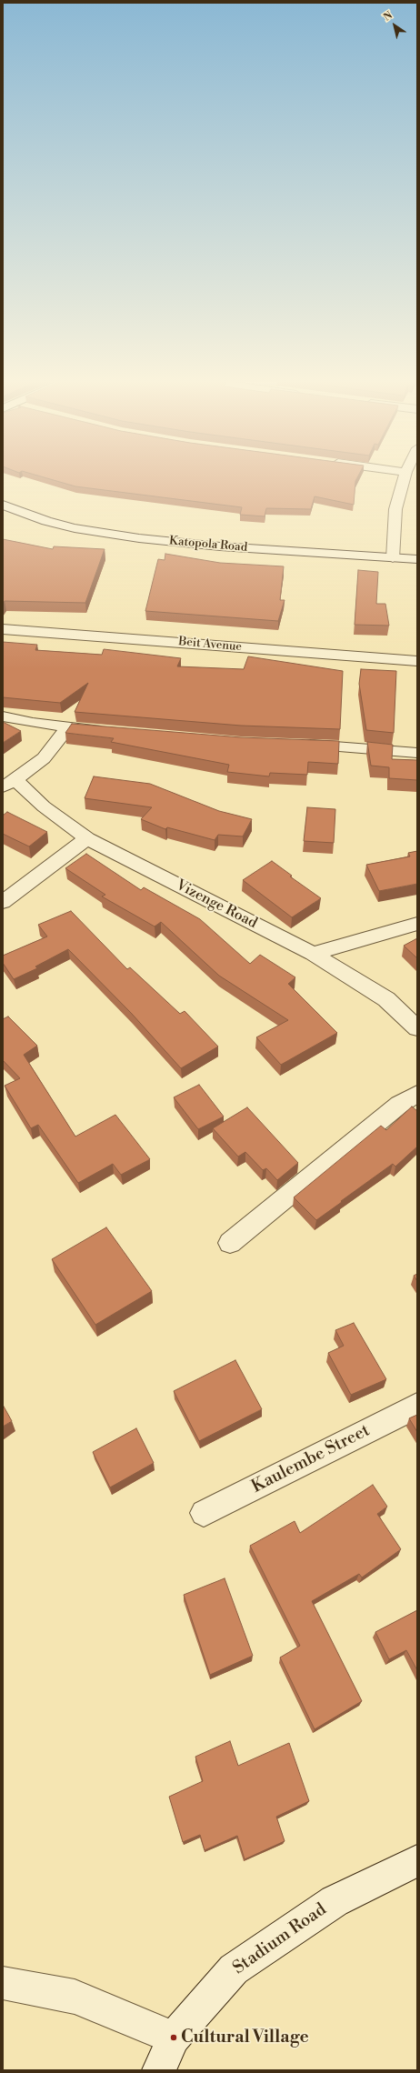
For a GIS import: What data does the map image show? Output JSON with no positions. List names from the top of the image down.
{
  "streets": {
    "street": [
      "Katopola Road",
      "Beit Avenue",
      "Vizenge Road",
      "Kaulembe Street",
      "Stadium Road"
    ]
  },
  "places": ["Cultural Village"],
  "north": "top left"
}
